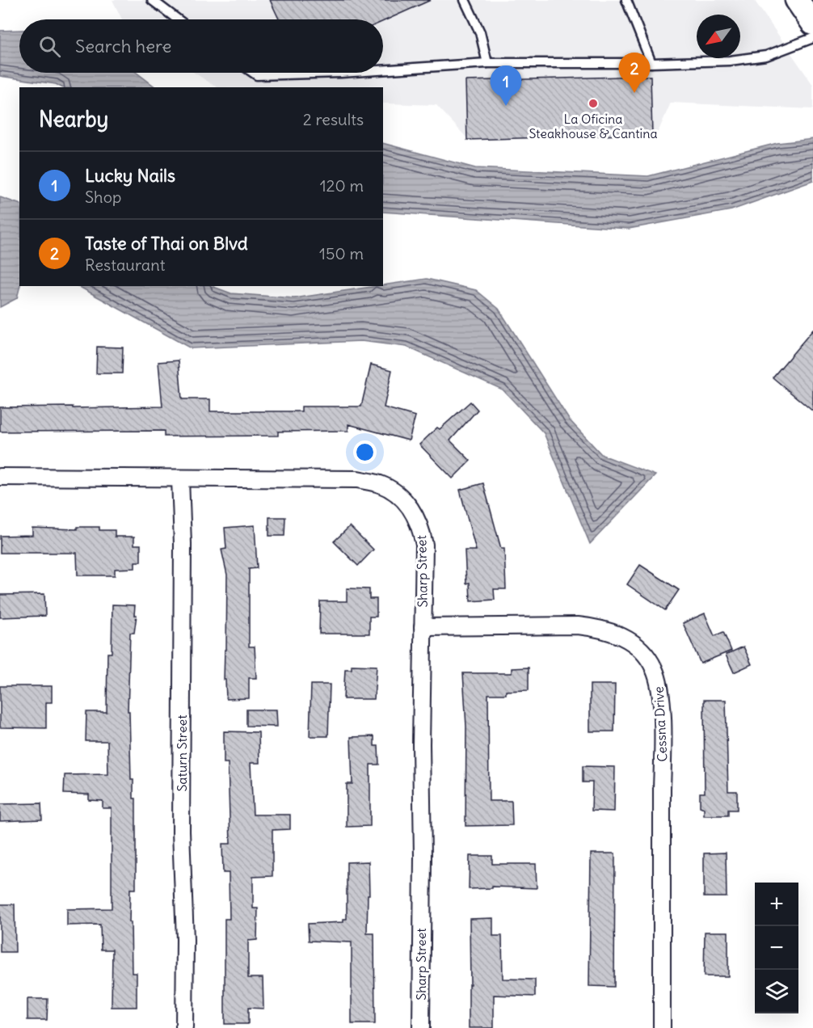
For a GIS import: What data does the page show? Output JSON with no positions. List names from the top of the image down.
{
  "streets": {
    "street": ["Sharp Street", "Cessna Drive", "Saturn Street"]
  },
  "crossings": [
    ["Sharp Street", "Cessna Drive"],
    ["Sharp Street", "Saturn Street"]
  ],
  "places": ["La Oficina Steakhouse & Cantina"],
  "north": "bottom left",
  "page": {
    "search": "Search here",
    "pins": ["2", "1"],
    "heading": ["Nearby", "2 results"],
    "list": [
      {
        "mark": "1",
        "name": "Lucky Nails",
        "note": "Shop",
        "value": "120 m"
      },
      {
        "mark": "2",
        "name": "Taste of Thai on Blvd",
        "note": "Restaurant",
        "value": "150 m"
      }
    ],
    "map_buttons": ["+", "−"]
  }
}
